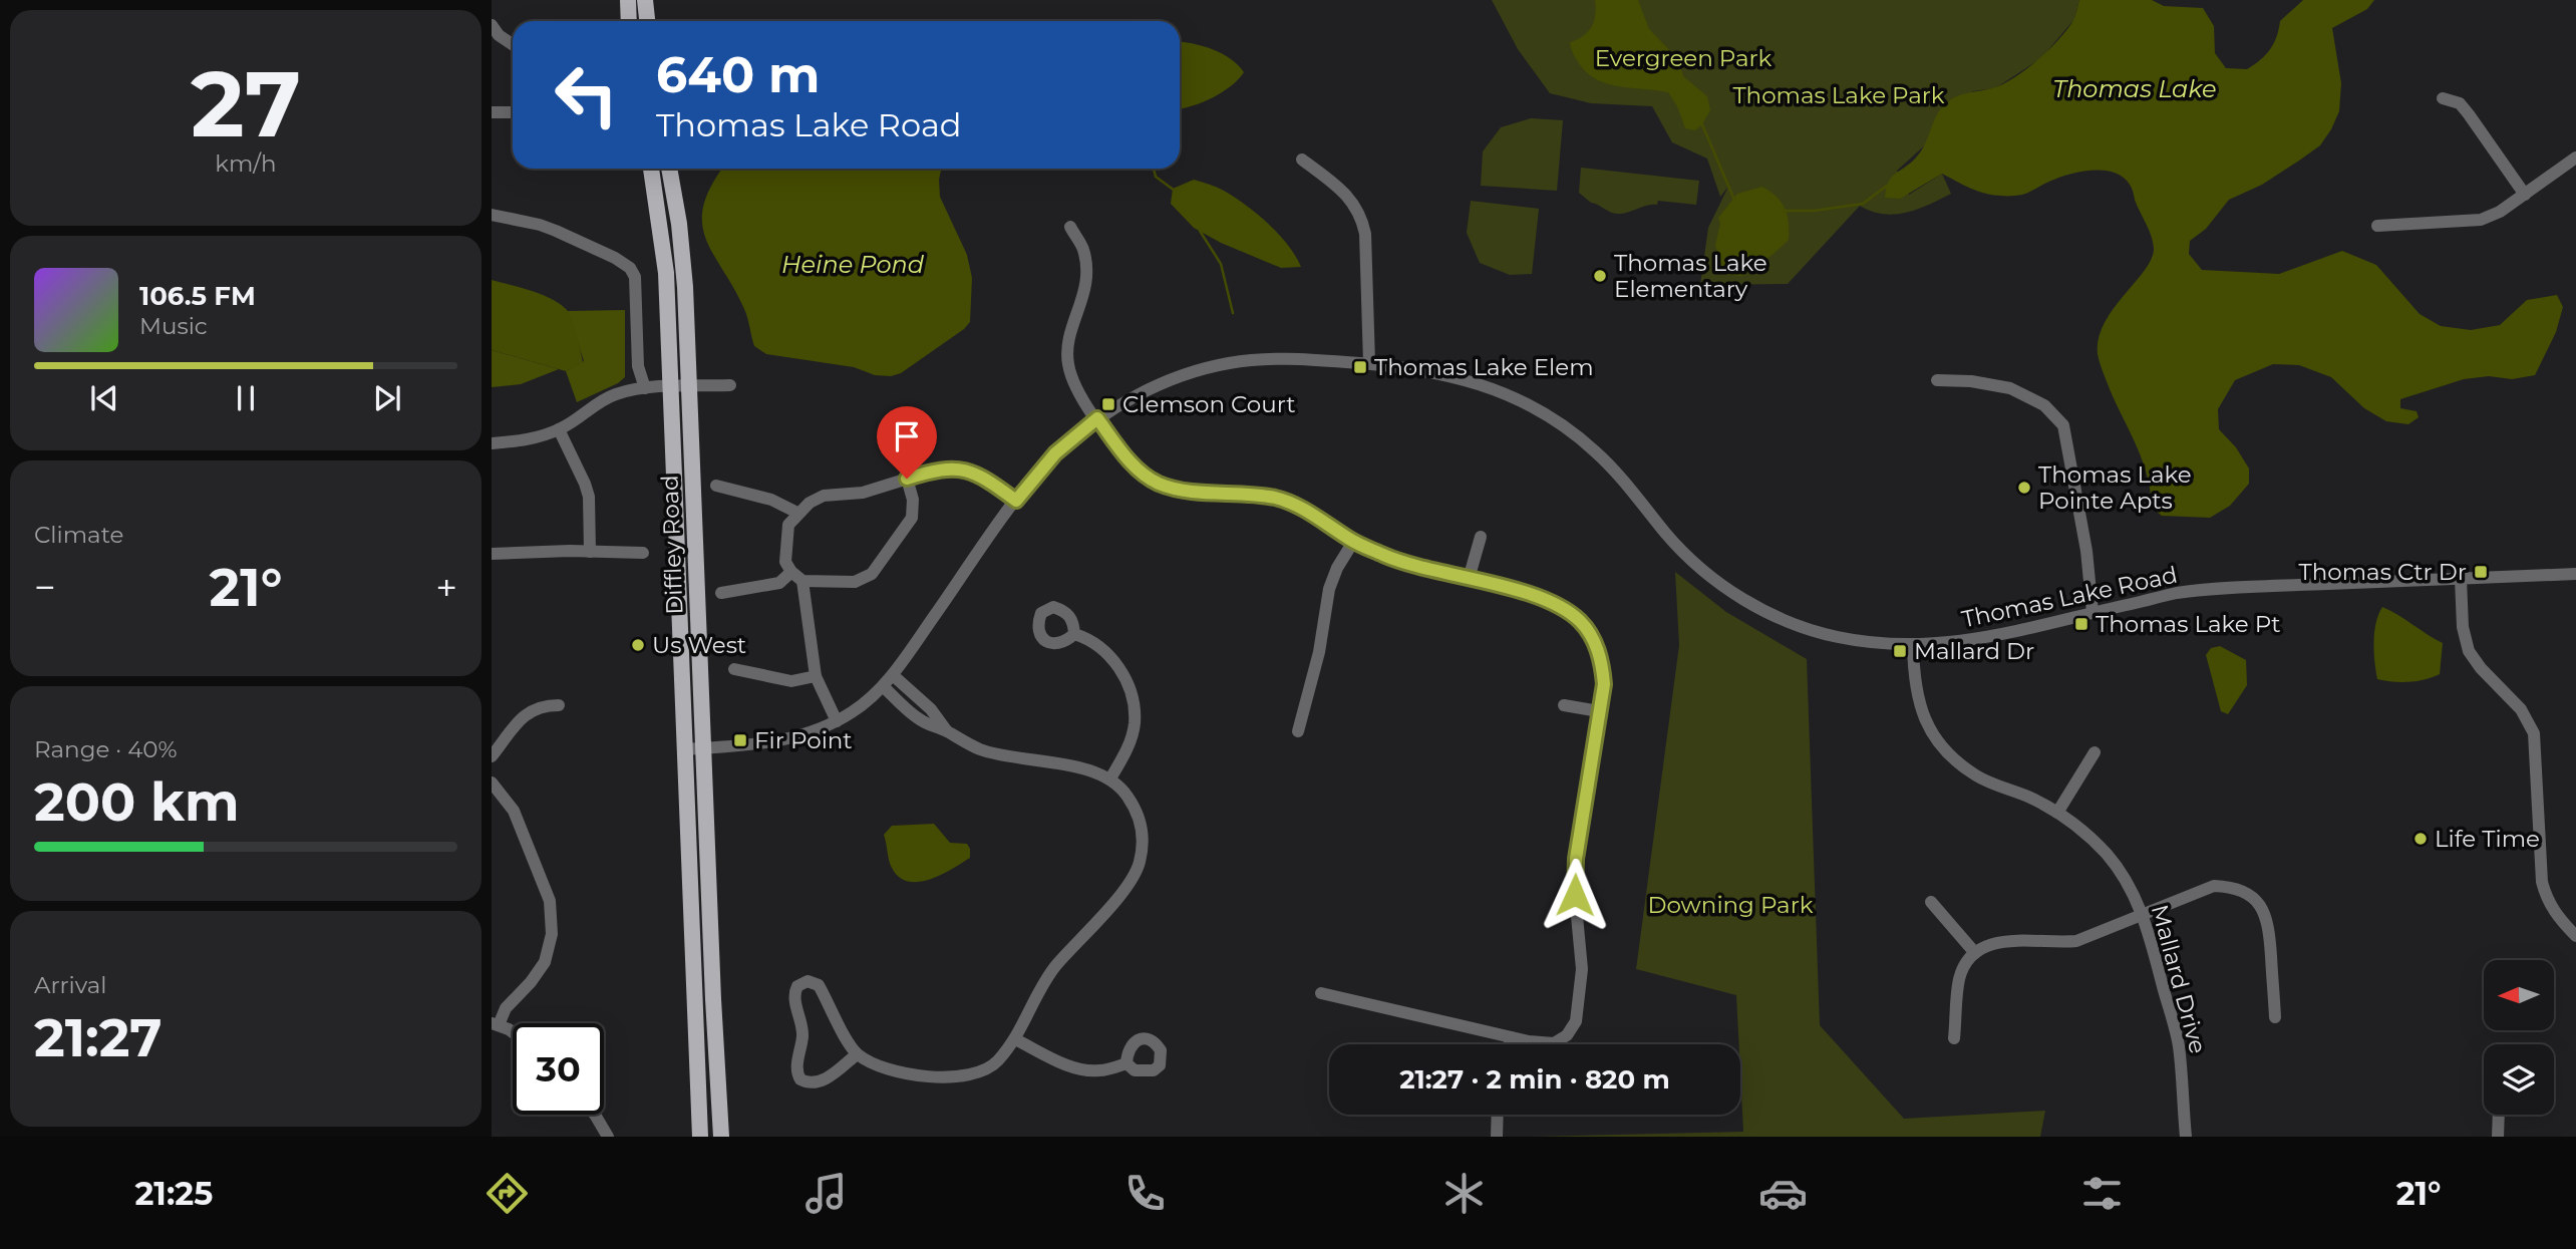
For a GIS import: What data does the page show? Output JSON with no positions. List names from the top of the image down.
{
  "streets": {
    "main road": ["Diffley Road"],
    "street": ["Thomas Lake Road", "Mallard Drive"]
  },
  "crossings": [
    ["Diffley Road", "Thomas Lake Road"],
    ["Thomas Lake Road", "Mallard Drive"]
  ],
  "water": ["Thomas Lake", "Heine Pond"],
  "parks": ["Evergreen Park", "Thomas Lake Park", "Downing Park"],
  "places": {
    "other": [
      "Thomas Lake Elementary",
      "Thomas Lake Pointe Apts",
      "Us West",
      "Life Time"
    ],
    "transit": [
      "Thomas Lake Elem",
      "Clemson Court",
      "Thomas Ctr Dr",
      "Thomas Lake Pt",
      "Mallard Dr",
      "Fir Point"
    ]
  },
  "north": "left",
  "page": {
    "tile": [
      ["27", "km/h"],
      "Climate",
      ["Range · 40%", "200 km"],
      ["Arrival", "21:27"]
    ],
    "turn": ["640 m", "Thomas Lake Road"],
    "song": ["106.5 FM", "Music"],
    "heat": ["−", "21°", "+"],
    "limit": "30",
    "trip": "21:27 · 2 min · 820 m",
    "tabs": ["21:25", "21°"]
  }
}
